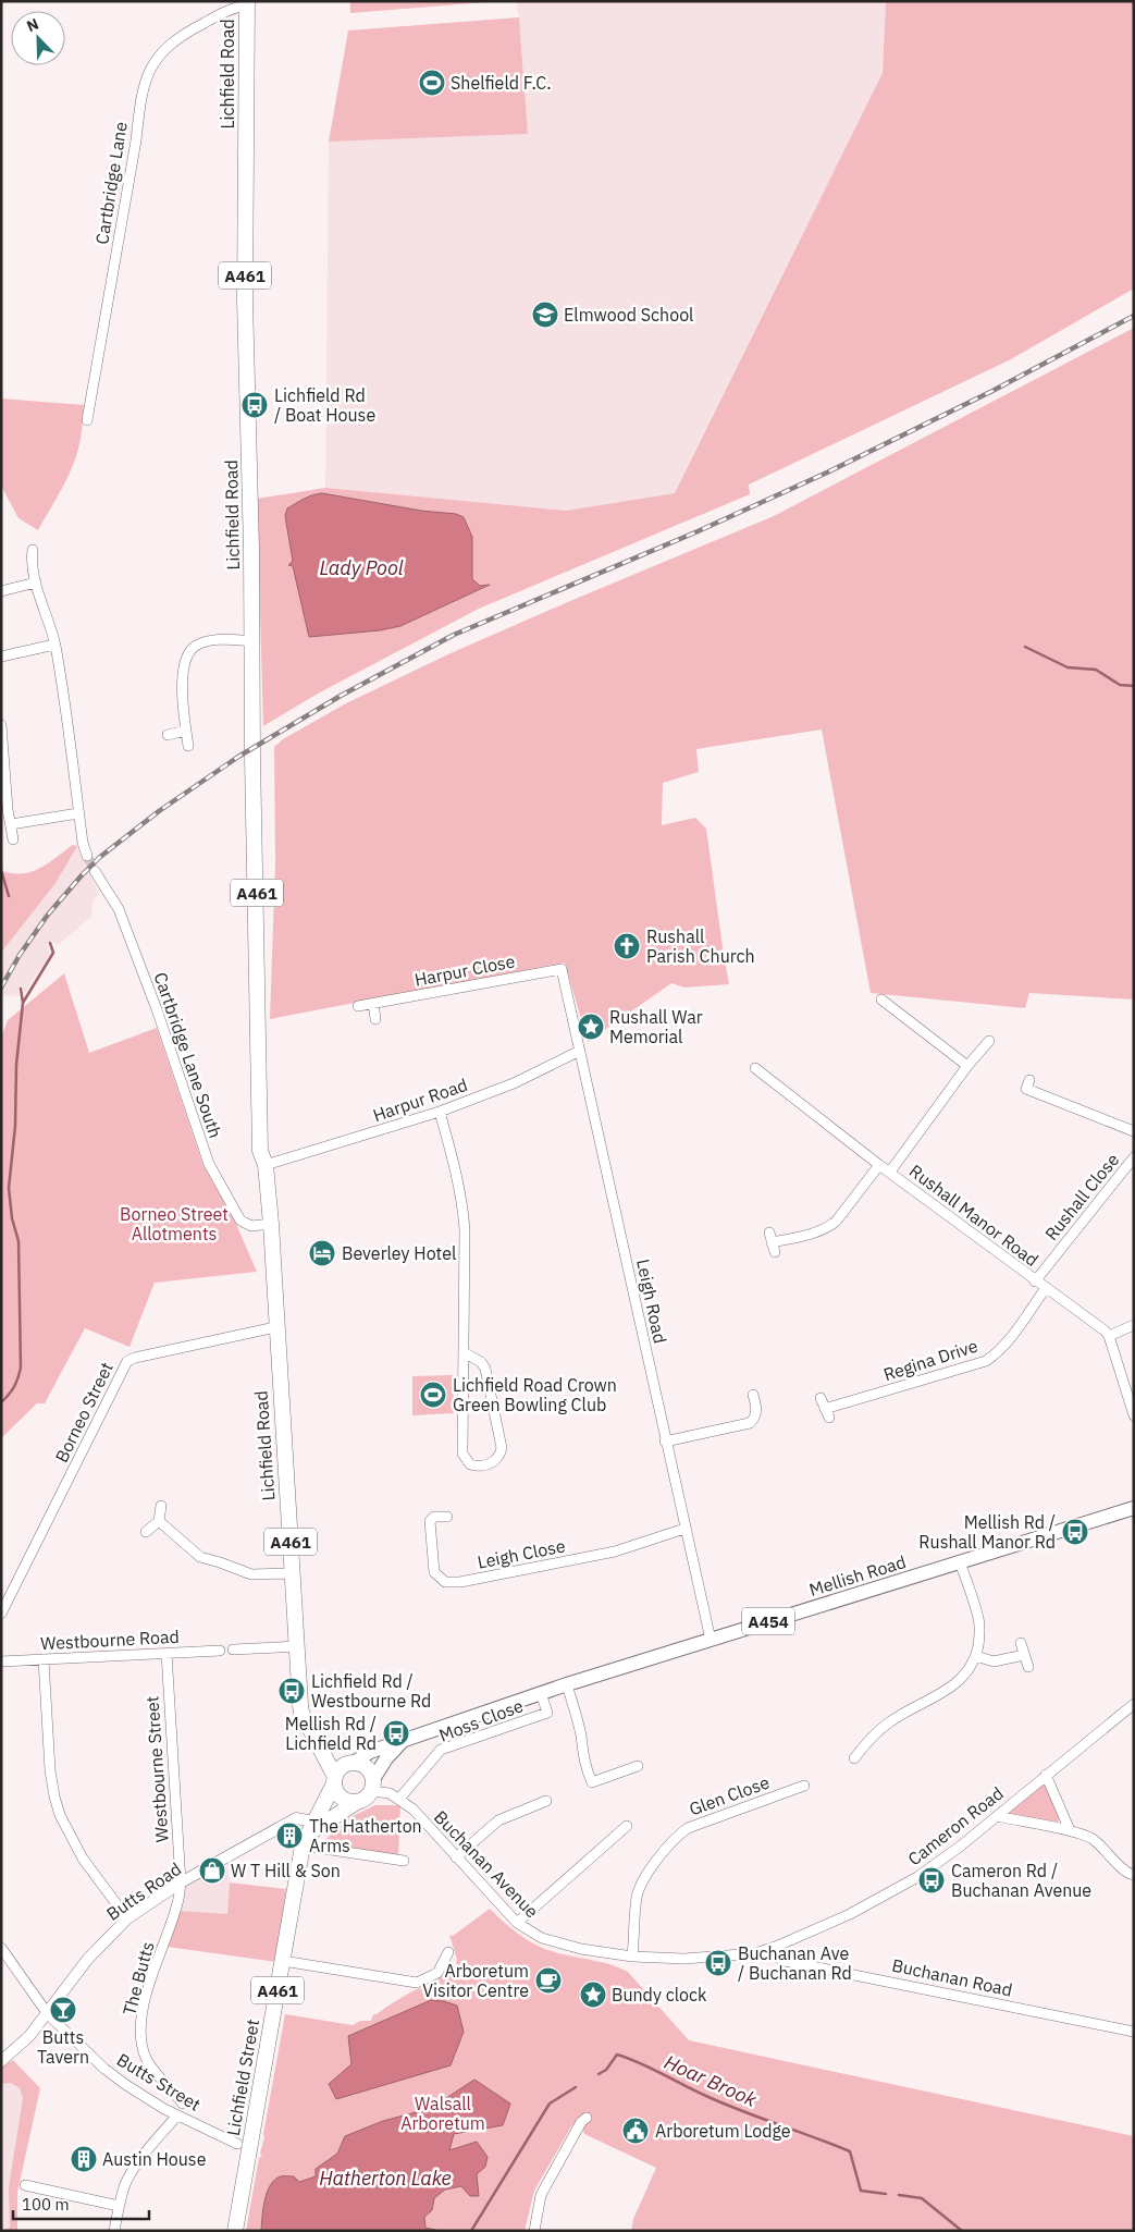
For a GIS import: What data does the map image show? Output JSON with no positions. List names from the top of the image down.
{
  "streets": {
    "highway": ["Lichfield Road", "A461", "Lichfield Street"],
    "main road": ["Mellish Road", "A454"],
    "street": [
      "Cartbridge Lane",
      "Harpur Close",
      "Cartbridge Lane South",
      "Harpur Road",
      "Rushall Close",
      "Rushall Manor Road",
      "Leigh Road",
      "Regina Drive",
      "Borneo Street",
      "Leigh Close",
      "Westbourne Road",
      "Moss Close",
      "Westbourne Street",
      "Glen Close",
      "Cameron Road",
      "Buchanan Avenue",
      "Butts Road",
      "Buchanan Road",
      "The Butts",
      "Butts Street"
    ]
  },
  "crossings": [
    ["Lichfield Road", "Cartbridge Lane"],
    ["Lichfield Road", "Cartbridge Lane South"],
    ["Lichfield Road", "Harpur Road"],
    ["Lichfield Road", "Borneo Street"],
    ["Lichfield Road", "Mellish Road"],
    ["Lichfield Road", "Buchanan Avenue"],
    ["Lichfield Road", "Lichfield Street"],
    ["Harpur Close", "Leigh Road"],
    ["Harpur Road", "Leigh Road"],
    ["Rushall Close", "Rushall Manor Road"],
    ["Rushall Manor Road", "Regina Drive"],
    ["Leigh Road", "Leigh Close"],
    ["Leigh Road", "Mellish Road"],
    ["Mellish Road", "Buchanan Avenue"],
    ["Mellish Road", "Lichfield Street"],
    ["Westbourne Road", "Westbourne Street"],
    ["Moss Close", "Buchanan Avenue"],
    ["Westbourne Street", "Butts Road"],
    ["Westbourne Street", "The Butts"],
    ["Glen Close", "Buchanan Avenue"],
    ["Cameron Road", "Buchanan Avenue"],
    ["Cameron Road", "Buchanan Road"],
    ["Buchanan Avenue", "Buchanan Road"],
    ["Buchanan Avenue", "Lichfield Street"],
    ["Butts Road", "The Butts"],
    ["Butts Road", "Lichfield Street"],
    ["Butts Road", "Butts Street"]
  ],
  "water": ["Lady Pool", "Hoar Brook", "Hatherton Lake"],
  "parks": ["Borneo Street Allotments", "Walsall Arboretum"],
  "places": {
    "sports": ["Shelfield F.C.", "Lichfield Road Crown Green Bowling Club"],
    "school or university": ["Elmwood School"],
    "bus stop": [
      "Lichfield Rd / Boat House",
      "Mellish Rd / Rushall Manor Rd",
      "Lichfield Rd / Westbourne Rd",
      "Mellish Rd / Lichfield Rd",
      "Cameron Rd / Buchanan Avenue",
      "Buchanan Ave / Buchanan Rd"
    ],
    "church": ["Rushall Parish Church"],
    "place": ["Rushall War Memorial", "Bundy clock"],
    "hotel": ["Beverley Hotel"],
    "building": ["The Hatherton Arms", "Austin House"],
    "shop": ["W T Hill & Son"],
    "cafe": ["Arboretum Visitor Centre"],
    "bar": ["Butts Tavern"],
    "public building": ["Arboretum Lodge"]
  },
  "scale_bar": "100 m",
  "north": "top left"
}
